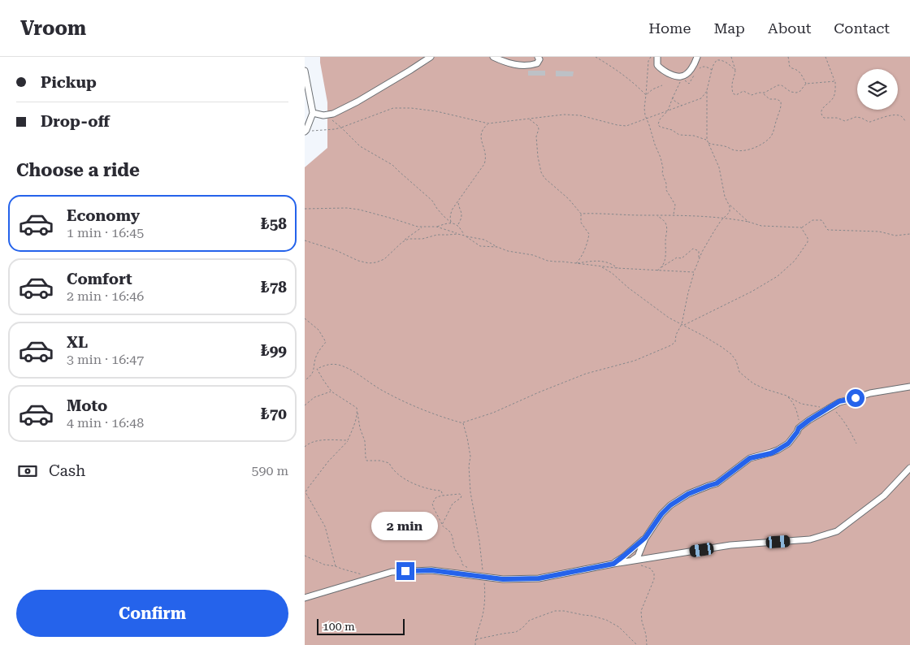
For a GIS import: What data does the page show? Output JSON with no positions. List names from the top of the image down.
{
  "scale_bar": "100 m",
  "page": {
    "header": "Vroom",
    "nav": [
      "Home",
      "Map",
      "About",
      "Contact"
    ],
    "banner": ["Pickup", "Drop-off"],
    "heading": "Choose a ride",
    "list": [
      {
        "name": "Economy",
        "note": "1 min · 16:45",
        "value": "₺58"
      },
      {
        "name": "Comfort",
        "note": "2 min · 16:46",
        "value": "₺78"
      },
      {
        "name": "XL",
        "note": "3 min · 16:47",
        "value": "₺99"
      },
      {
        "name": "Moto",
        "note": "4 min · 16:48",
        "value": "₺70"
      }
    ],
    "pay": ["Cash", "590 m"],
    "bubble": "2 min",
    "buttons": "Confirm",
    "scale": "100 m"
  }
}
